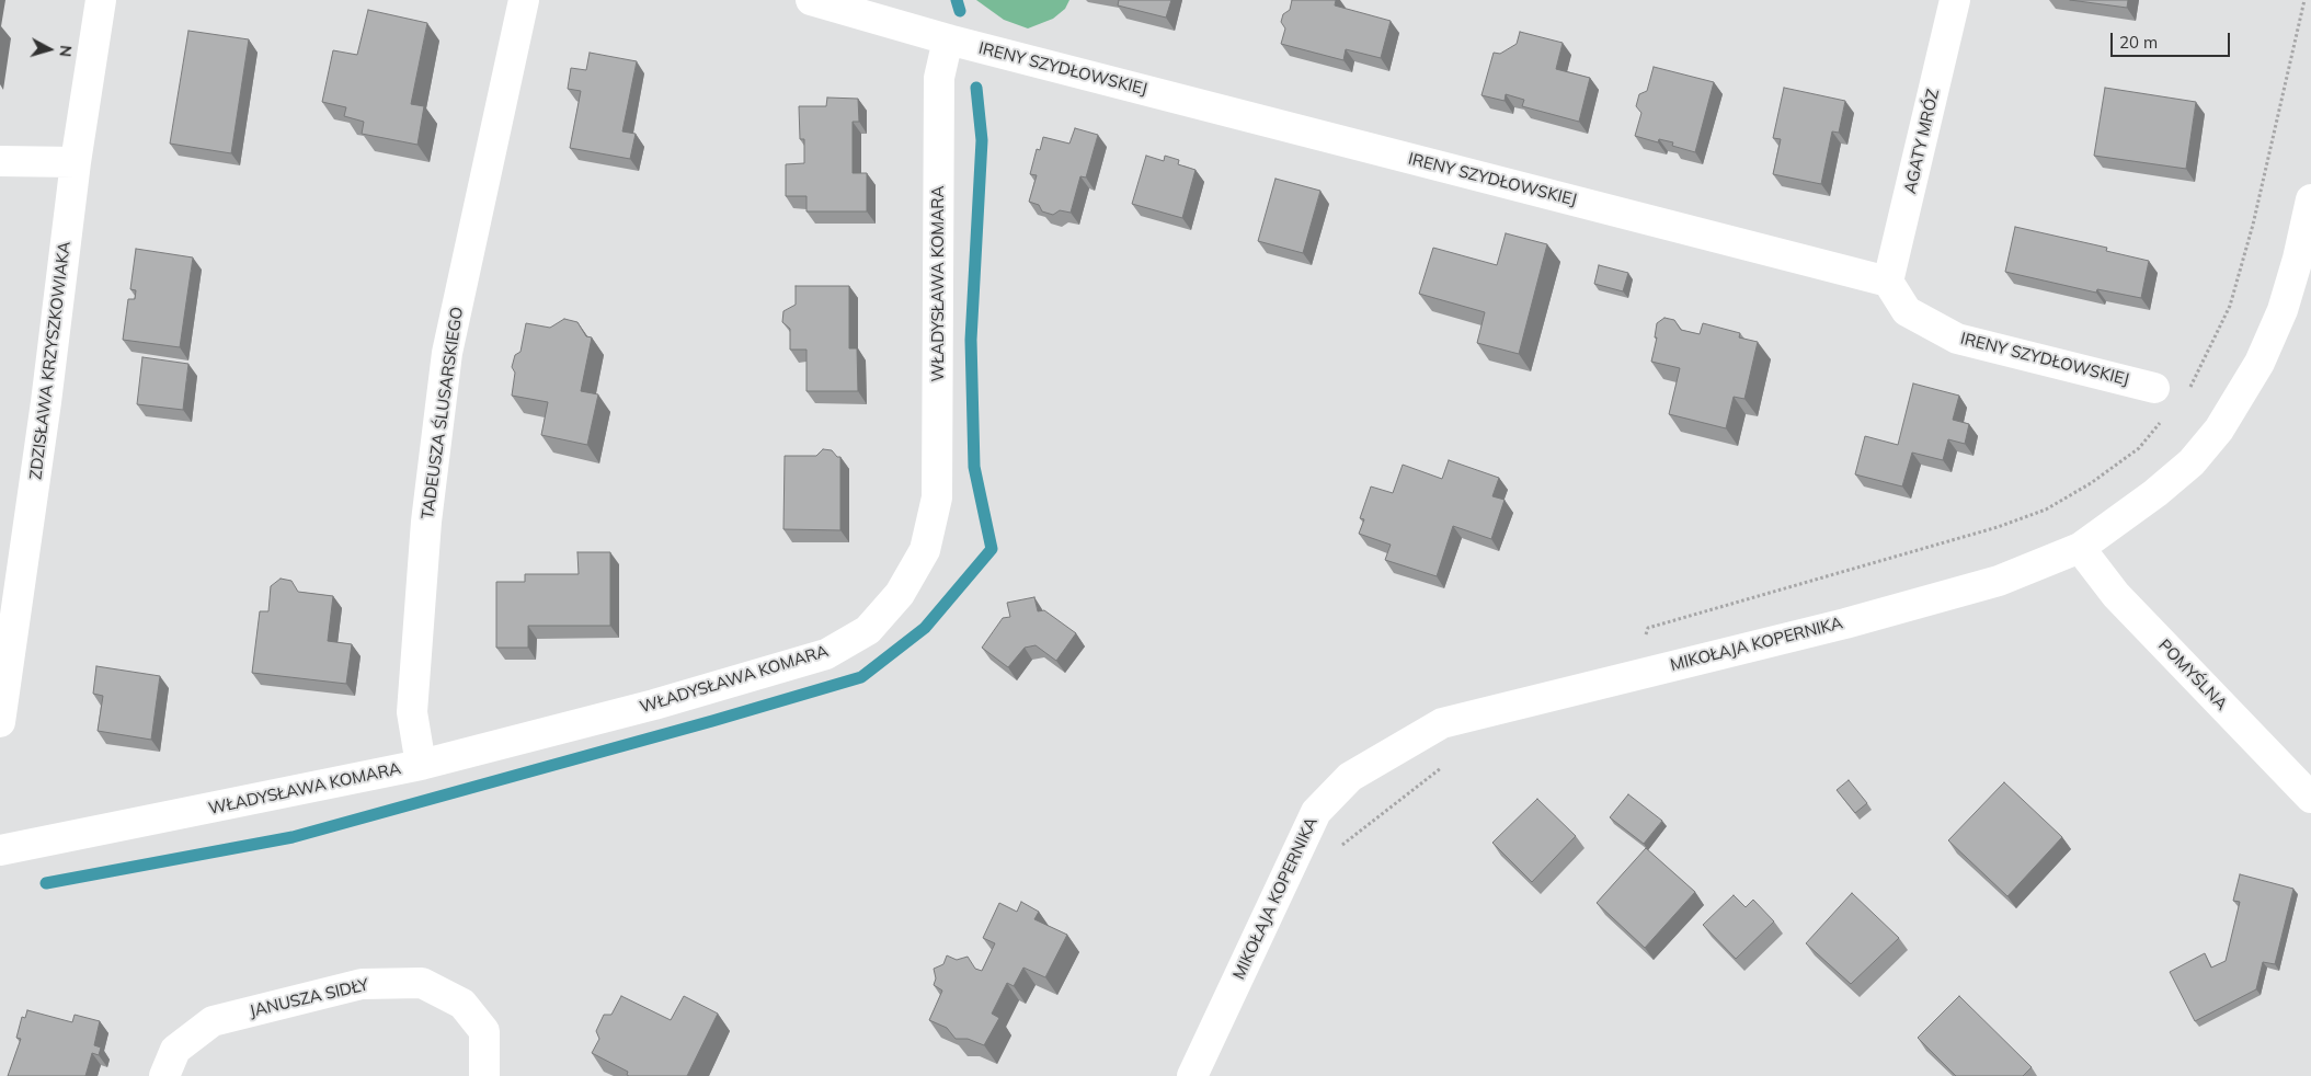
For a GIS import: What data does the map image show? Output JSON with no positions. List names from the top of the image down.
{
  "streets": {
    "street": [
      "IRENY SZYDŁOWSKIEJ",
      "AGATY MRÓZ",
      "WŁADYSŁAWA KOMARA",
      "ZDZISŁAWA KRZYSZKOWIAKA",
      "TADEUSZA ŚLUSARSKIEGO",
      "MIKOŁAJA KOPERNIKA",
      "POMYŚLNA",
      "JANUSZA SIDŁY"
    ]
  },
  "crossings": [
    ["IRENY SZYDŁOWSKIEJ", "AGATY MRÓZ"],
    ["IRENY SZYDŁOWSKIEJ", "WŁADYSŁAWA KOMARA"],
    ["WŁADYSŁAWA KOMARA", "TADEUSZA ŚLUSARSKIEGO"],
    ["MIKOŁAJA KOPERNIKA", "POMYŚLNA"]
  ],
  "scale_bar": "20 m",
  "north": "right"
}
